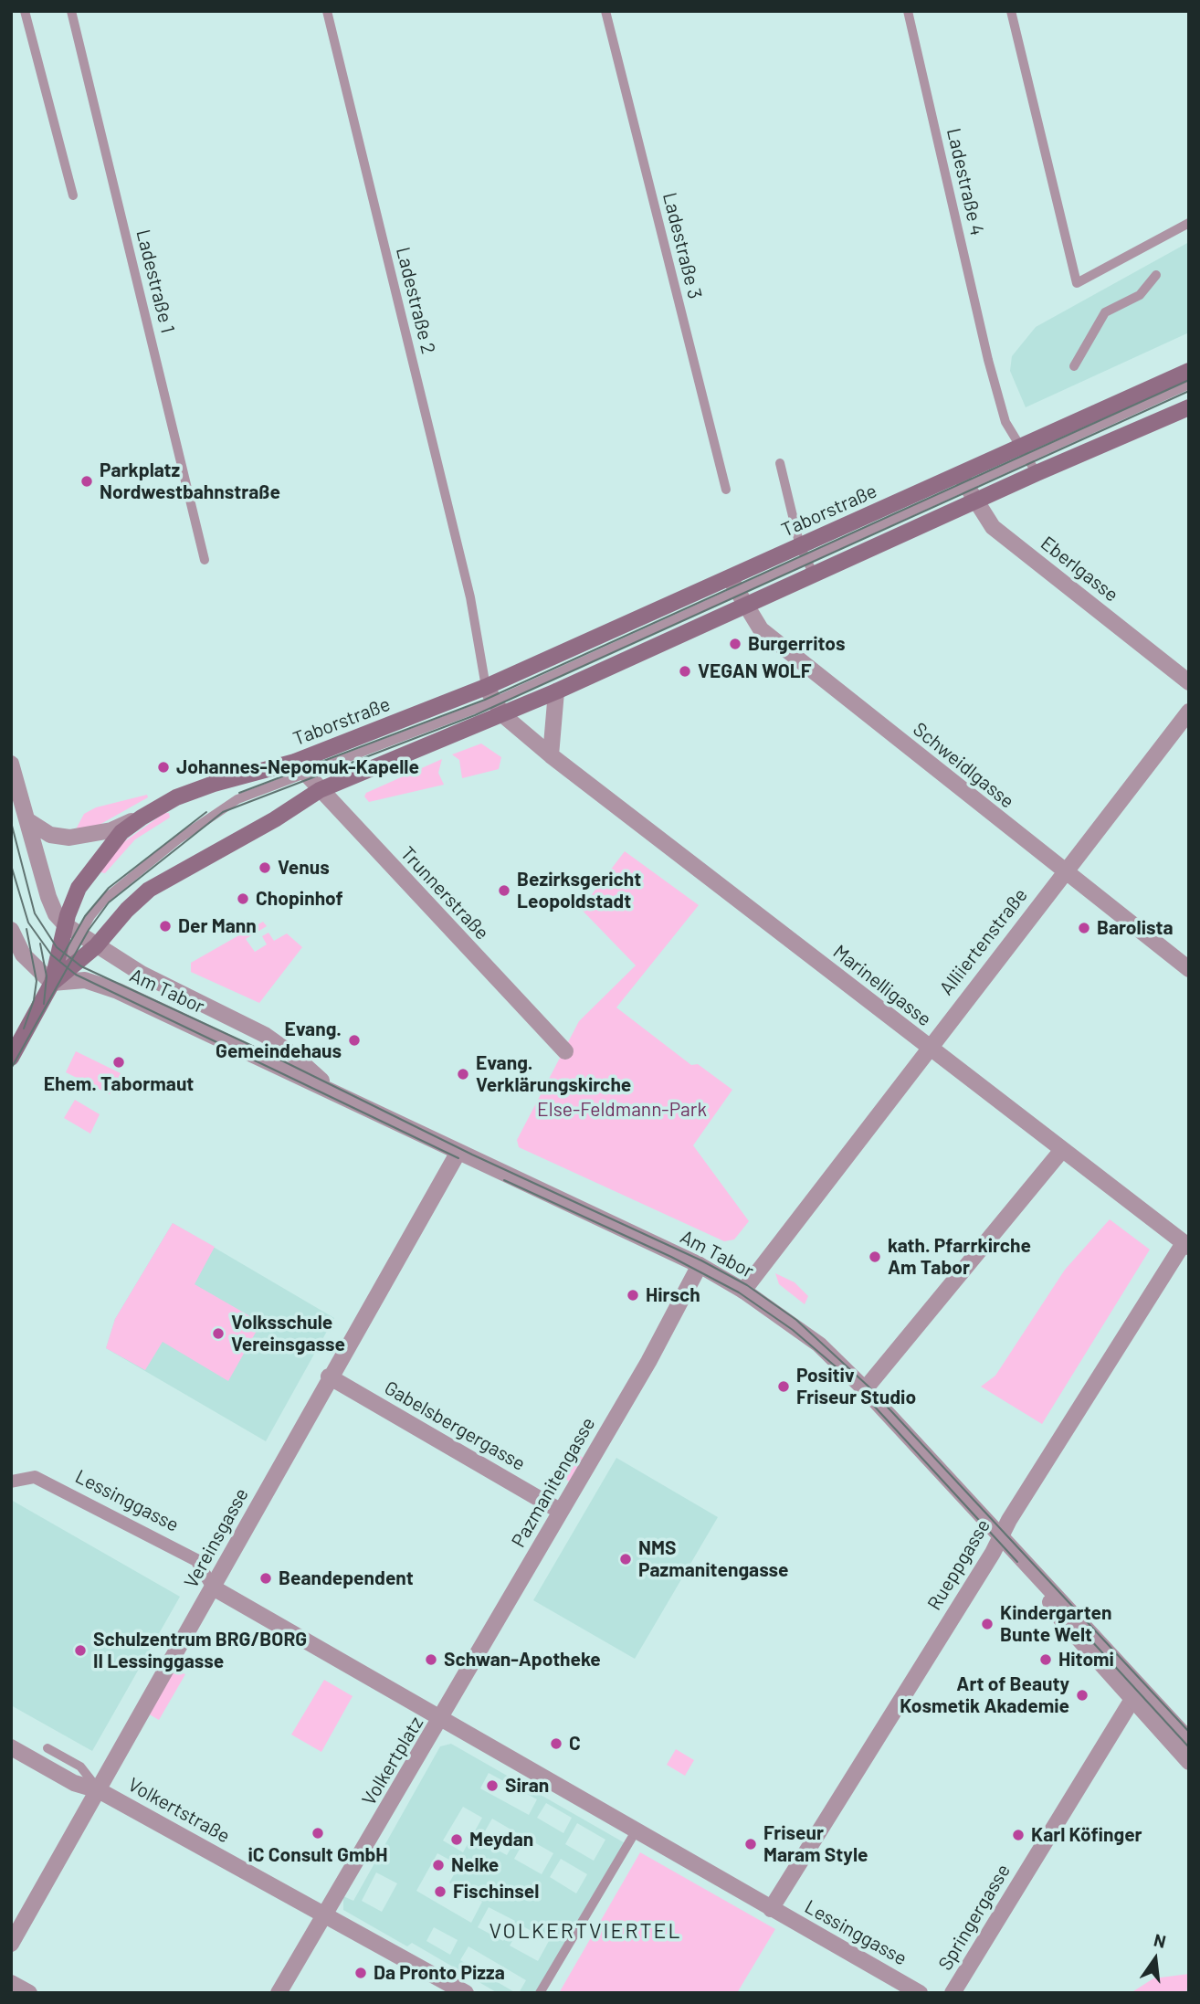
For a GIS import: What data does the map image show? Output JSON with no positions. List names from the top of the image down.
{
  "streets": {
    "main road": ["Taborstraße"],
    "street": [
      "Eberlgasse",
      "Schweidlgasse",
      "Trunnerstraße",
      "Alliiertenstraße",
      "Marinelligasse",
      "Am Tabor",
      "Gabelsbergergasse",
      "Pazmanitengasse",
      "Lessinggasse",
      "Vereinsgasse",
      "Rueppgasse",
      "Volkertplatz",
      "Volkertstraße",
      "Springergasse"
    ],
    "lane": [
      "Ladestraße 4",
      "Ladestraße 3",
      "Ladestraße 1",
      "Ladestraße 2"
    ]
  },
  "crossings": [
    ["Ladestraße 4", "Taborstraße"],
    ["Ladestraße 2", "Taborstraße"],
    ["Ladestraße 2", "Marinelligasse"],
    ["Taborstraße", "Eberlgasse"],
    ["Taborstraße", "Schweidlgasse"],
    ["Taborstraße", "Trunnerstraße"],
    ["Taborstraße", "Marinelligasse"],
    ["Taborstraße", "Am Tabor"],
    ["Schweidlgasse", "Alliiertenstraße"],
    ["Alliiertenstraße", "Marinelligasse"],
    ["Alliiertenstraße", "Am Tabor"],
    ["Marinelligasse", "Rueppgasse"],
    ["Am Tabor", "Pazmanitengasse"],
    ["Am Tabor", "Vereinsgasse"],
    ["Am Tabor", "Rueppgasse"],
    ["Am Tabor", "Springergasse"],
    ["Gabelsbergergasse", "Pazmanitengasse"],
    ["Gabelsbergergasse", "Vereinsgasse"],
    ["Pazmanitengasse", "Lessinggasse"],
    ["Pazmanitengasse", "Volkertplatz"],
    ["Lessinggasse", "Vereinsgasse"],
    ["Lessinggasse", "Rueppgasse"],
    ["Lessinggasse", "Volkertplatz"],
    ["Vereinsgasse", "Volkertstraße"],
    ["Rueppgasse", "Volkertplatz"],
    ["Volkertplatz", "Volkertstraße"]
  ],
  "districts": ["VOLKERTVIERTEL"],
  "parks": ["Else-Feldmann-Park"],
  "places": [
    "Parkplatz Nordwestbahnstraße",
    "Burgerritos",
    "VEGAN WOLF",
    "Johannes-Nepomuk-Kapelle",
    "Venus",
    "Bezirksgericht Leopoldstadt",
    "Chopinhof",
    "Der Mann",
    "Barolista",
    "Evang. Gemeindehaus",
    "Ehem. Tabormaut",
    "Evang. Verklärungskirche",
    "kath. Pfarrkirche Am Tabor",
    "Hirsch",
    "Volksschule Vereinsgasse",
    "Positiv Friseur Studio",
    "NMS Pazmanitengasse",
    "Beandependent",
    "Kindergarten Bunte Welt",
    "Schulzentrum BRG/BORG II Lessinggasse",
    "Schwan-Apotheke",
    "Hitomi",
    "Art of Beauty Kosmetik Akademie",
    "C",
    "Siran",
    "iC Consult GmbH",
    "Karl Köfinger",
    "Meydan",
    "Friseur Maram Style",
    "Nelke",
    "Fischinsel",
    "Da Pronto Pizza"
  ],
  "north": "top"
}
